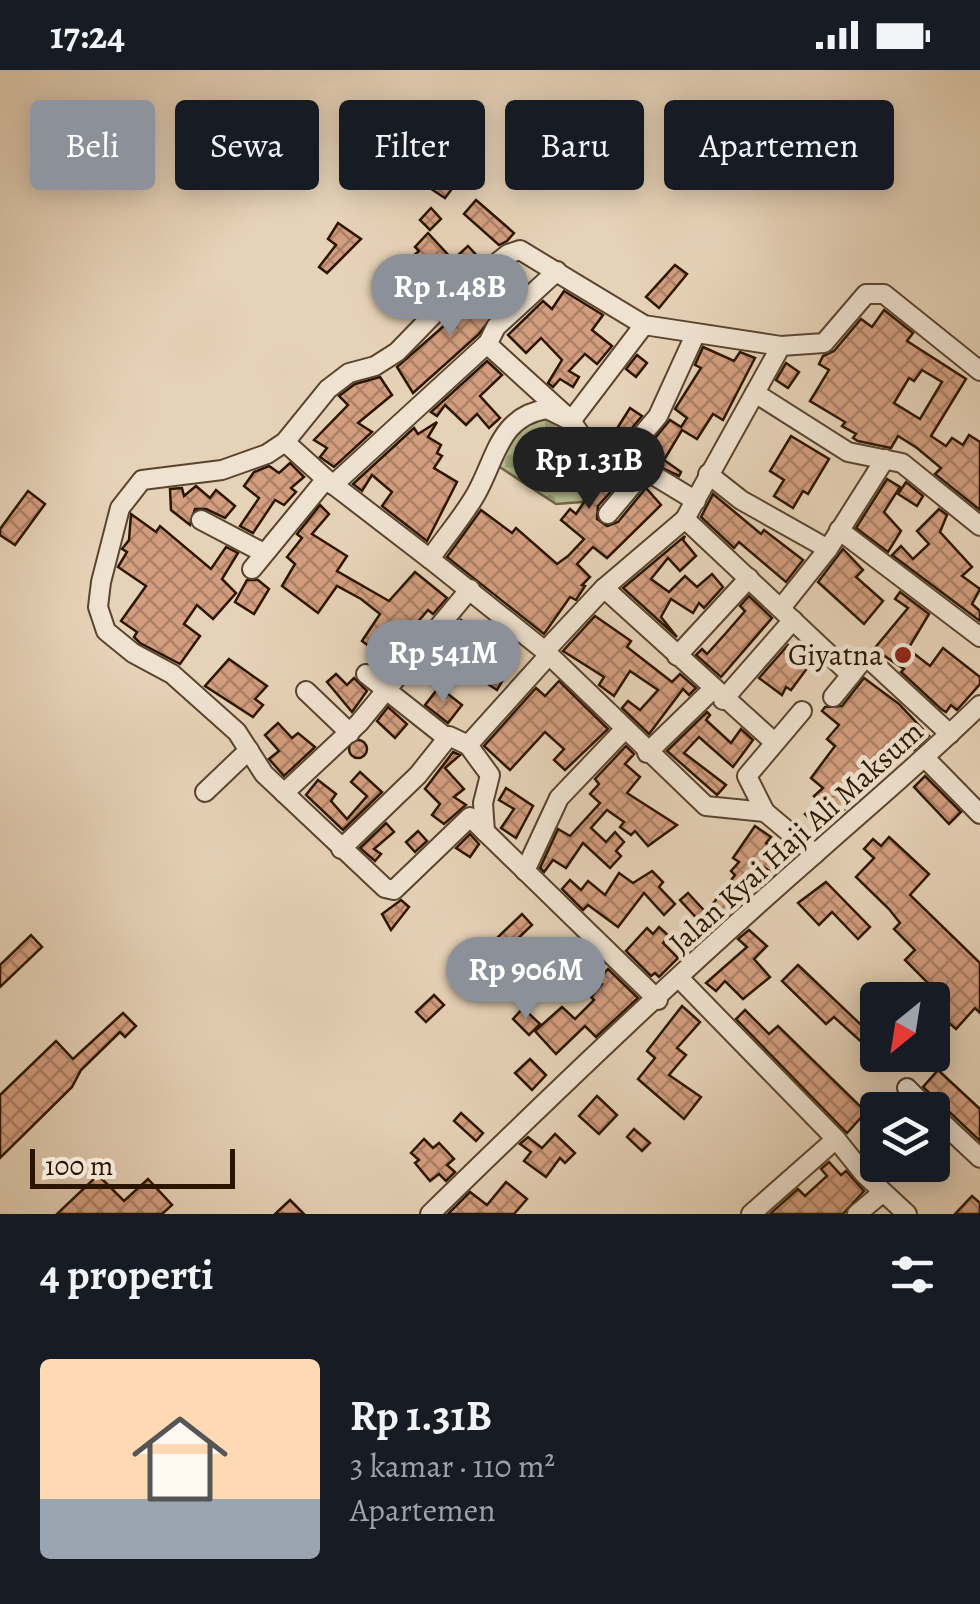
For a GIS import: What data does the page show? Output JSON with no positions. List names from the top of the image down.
{
  "streets": {
    "street": ["Jalan Kyai Haji Ali Maksum"]
  },
  "places": ["Giyatna"],
  "scale_bar": "100 m",
  "north": "bottom left",
  "page": {
    "status": "17:24",
    "chip": [
      "Beli",
      "Sewa",
      "Filter",
      "Baru",
      "Apartemen"
    ],
    "price": [
      "Rp 1.48B",
      "Rp 1.31B",
      "Rp 541M",
      "Rp 906M"
    ],
    "scale": "100 m",
    "heading": "4 properti",
    "list": [
      {
        "name": "Rp 1.31B",
        "note": "3 kamar · 110 m² · Apartemen"
      }
    ]
  }
}
